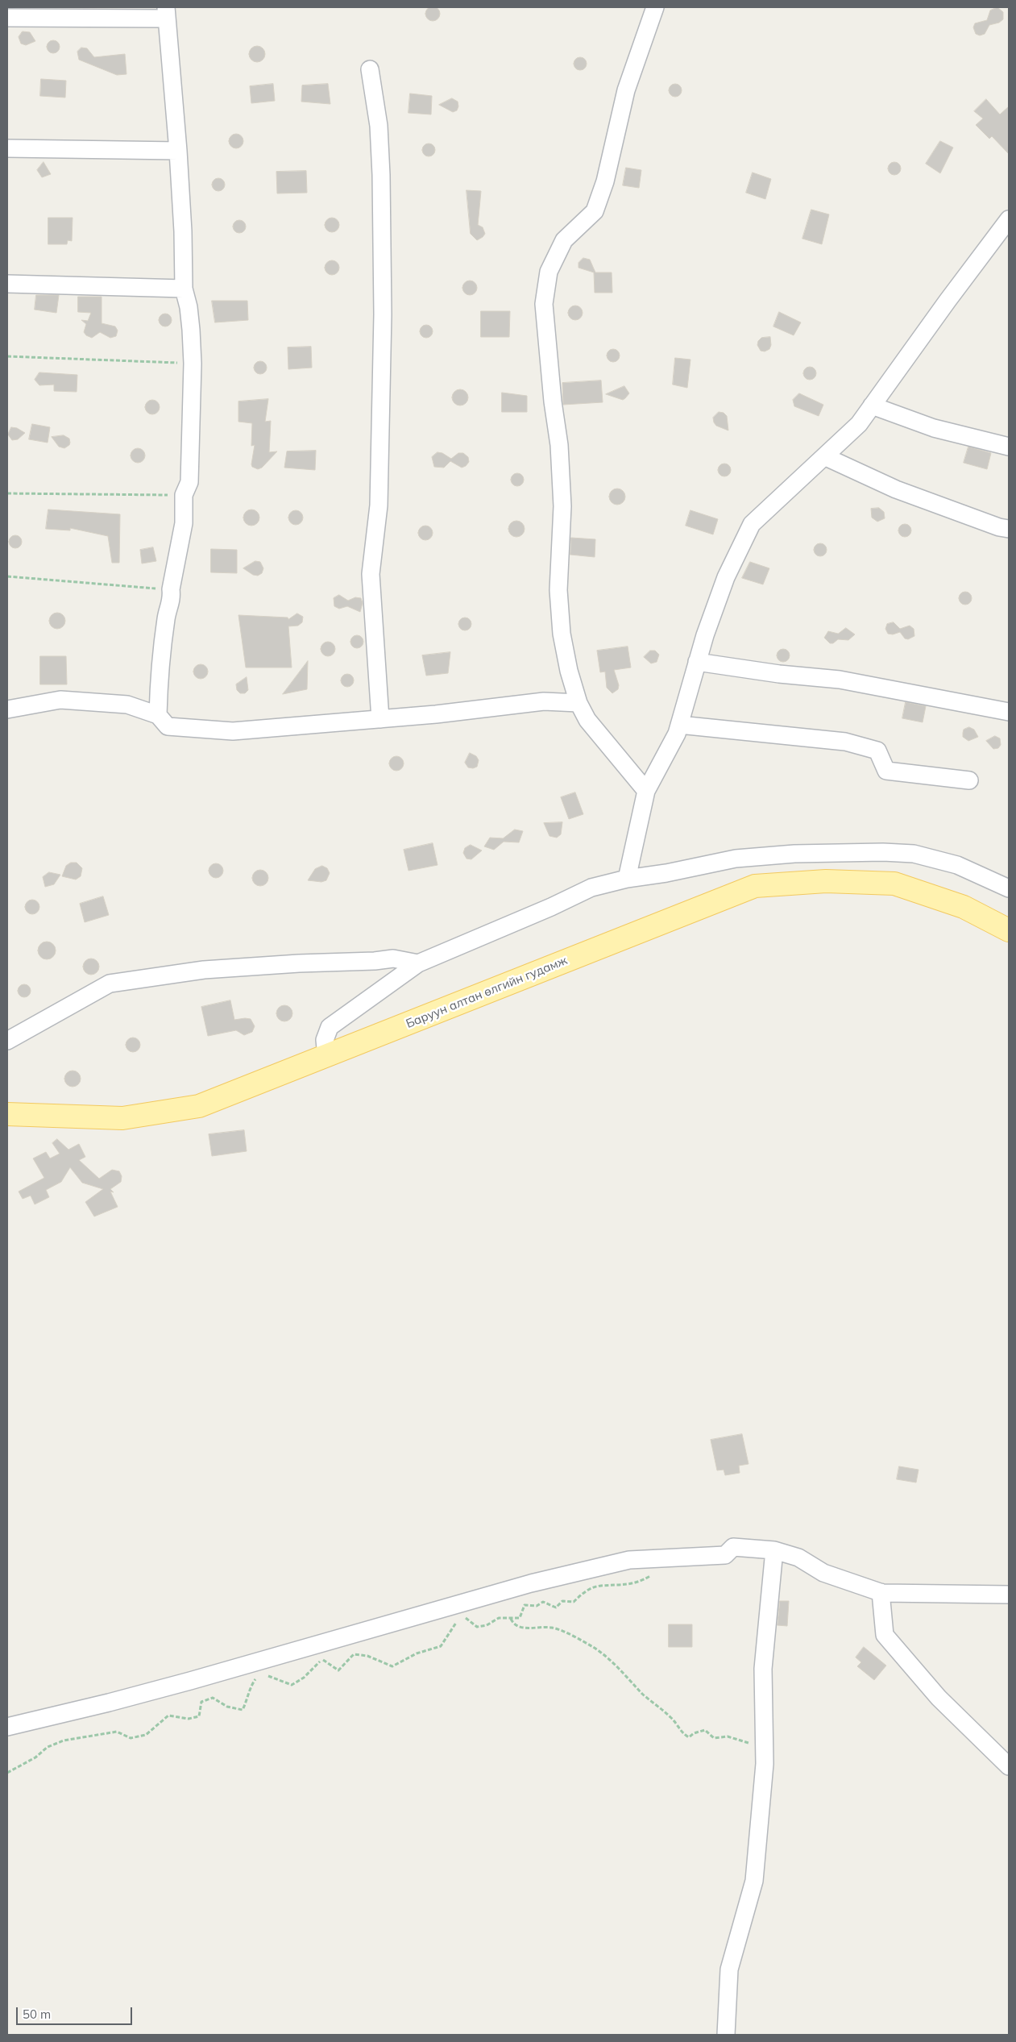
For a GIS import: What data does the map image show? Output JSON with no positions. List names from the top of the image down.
{
  "streets": {
    "main road": ["Баруун алтан өлгийн гудамж"]
  },
  "scale_bar": "50 m"
}
